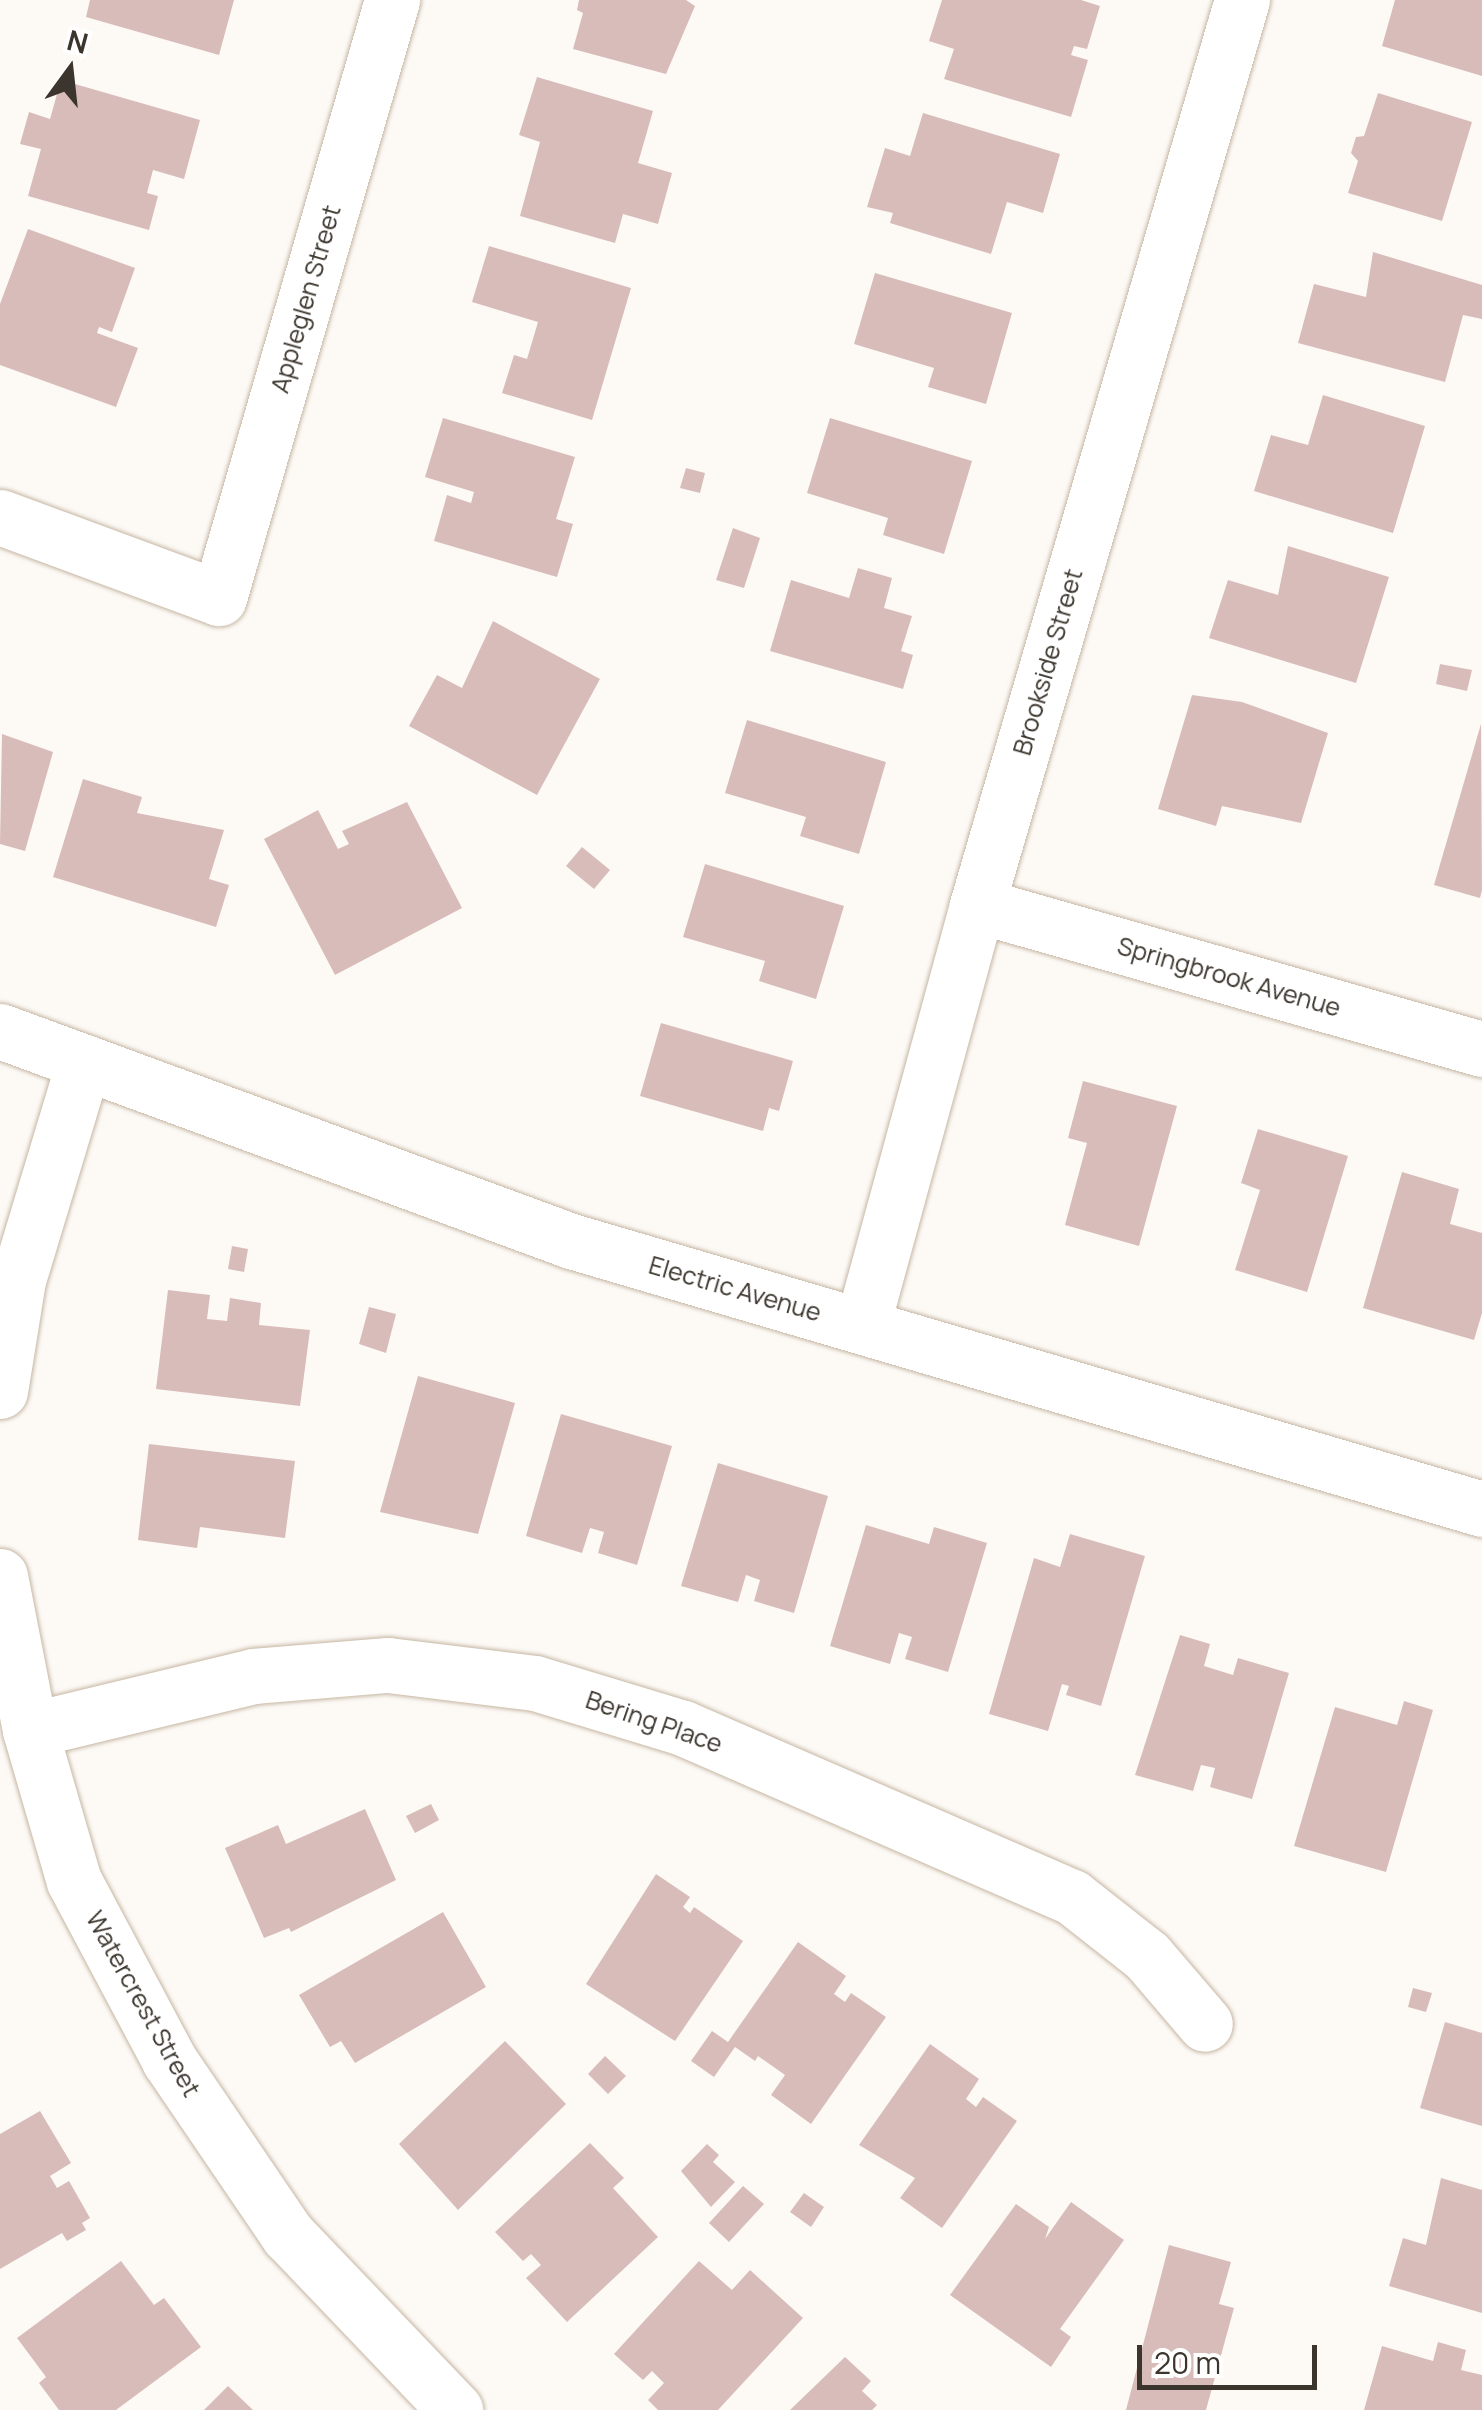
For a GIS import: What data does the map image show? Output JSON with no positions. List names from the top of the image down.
{
  "streets": {
    "street": [
      "Appleglen Street",
      "Brookside Street",
      "Springbrook Avenue",
      "Electric Avenue",
      "Bering Place",
      "Watercrest Street"
    ]
  },
  "crossings": [
    ["Brookside Street", "Springbrook Avenue"],
    ["Brookside Street", "Electric Avenue"],
    ["Bering Place", "Watercrest Street"]
  ],
  "scale_bar": "20 m",
  "north": "top"
}
